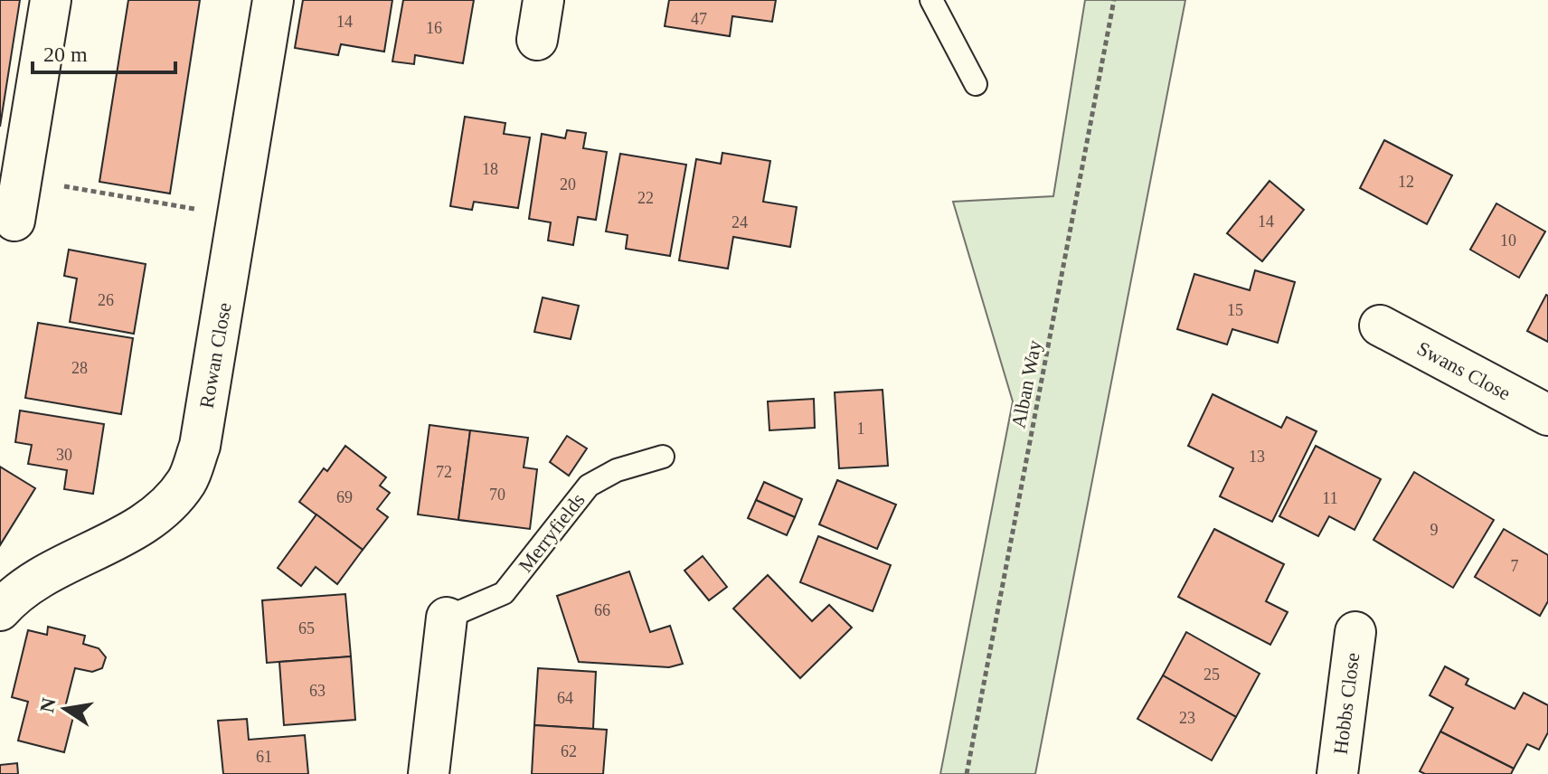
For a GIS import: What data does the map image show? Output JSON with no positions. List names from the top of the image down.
{
  "streets": {
    "street": ["Rowan Close", "Swans Close", "Hobbs Close"],
    "lane": ["Merryfields"],
    "path": ["Alban Way"]
  },
  "house_numbers": [
    "47",
    "14",
    "16",
    "18",
    "12",
    "20",
    "22",
    "14",
    "24",
    "10",
    "26",
    "15",
    "28",
    "1",
    "30",
    "13",
    "72",
    "70",
    "69",
    "11",
    "9",
    "7",
    "66",
    "65",
    "25",
    "63",
    "64",
    "23",
    "62",
    "61"
  ],
  "scale_bar": "20 m",
  "north": "left"
}
